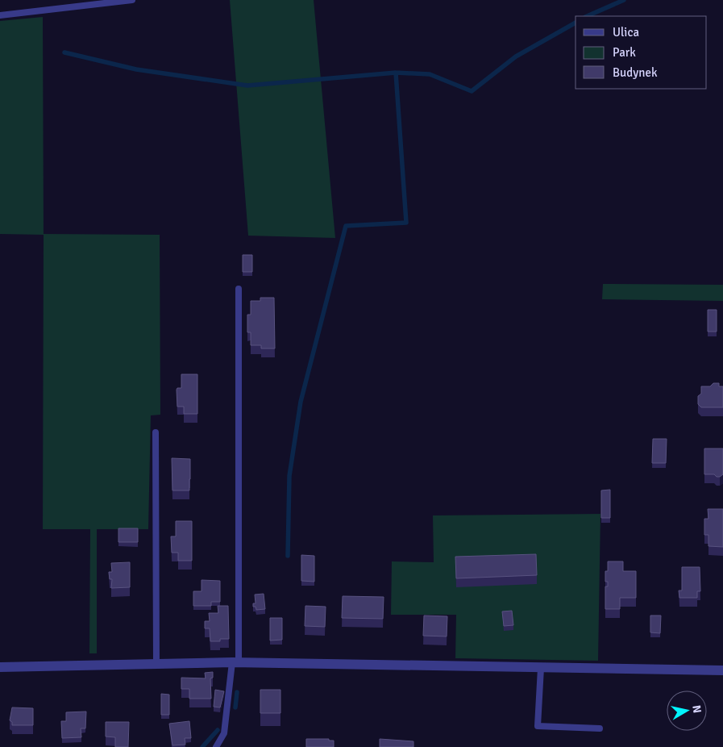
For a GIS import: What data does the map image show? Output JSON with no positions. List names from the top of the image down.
{
  "legend": ["Ulica", "Park", "Budynek"],
  "north": "right"
}
